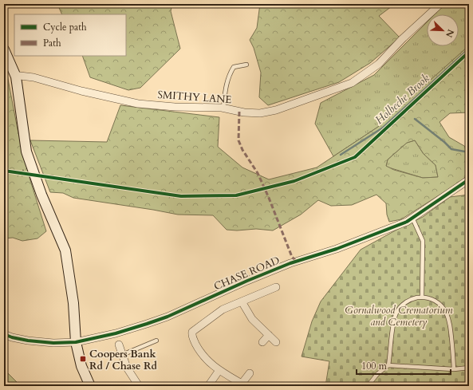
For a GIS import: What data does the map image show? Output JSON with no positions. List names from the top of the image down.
{
  "streets": {
    "street": ["SMITHY LANE", "CHASE ROAD"]
  },
  "water": ["Holbeche Brook"],
  "parks": ["Gornalwood Crematorium and Cemetery"],
  "places": {
    "transit": ["Coopers Bank Rd / Chase Rd"]
  },
  "legend": ["Cycle path", "Path"],
  "scale_bar": "100 m",
  "north": "bottom right"
}
